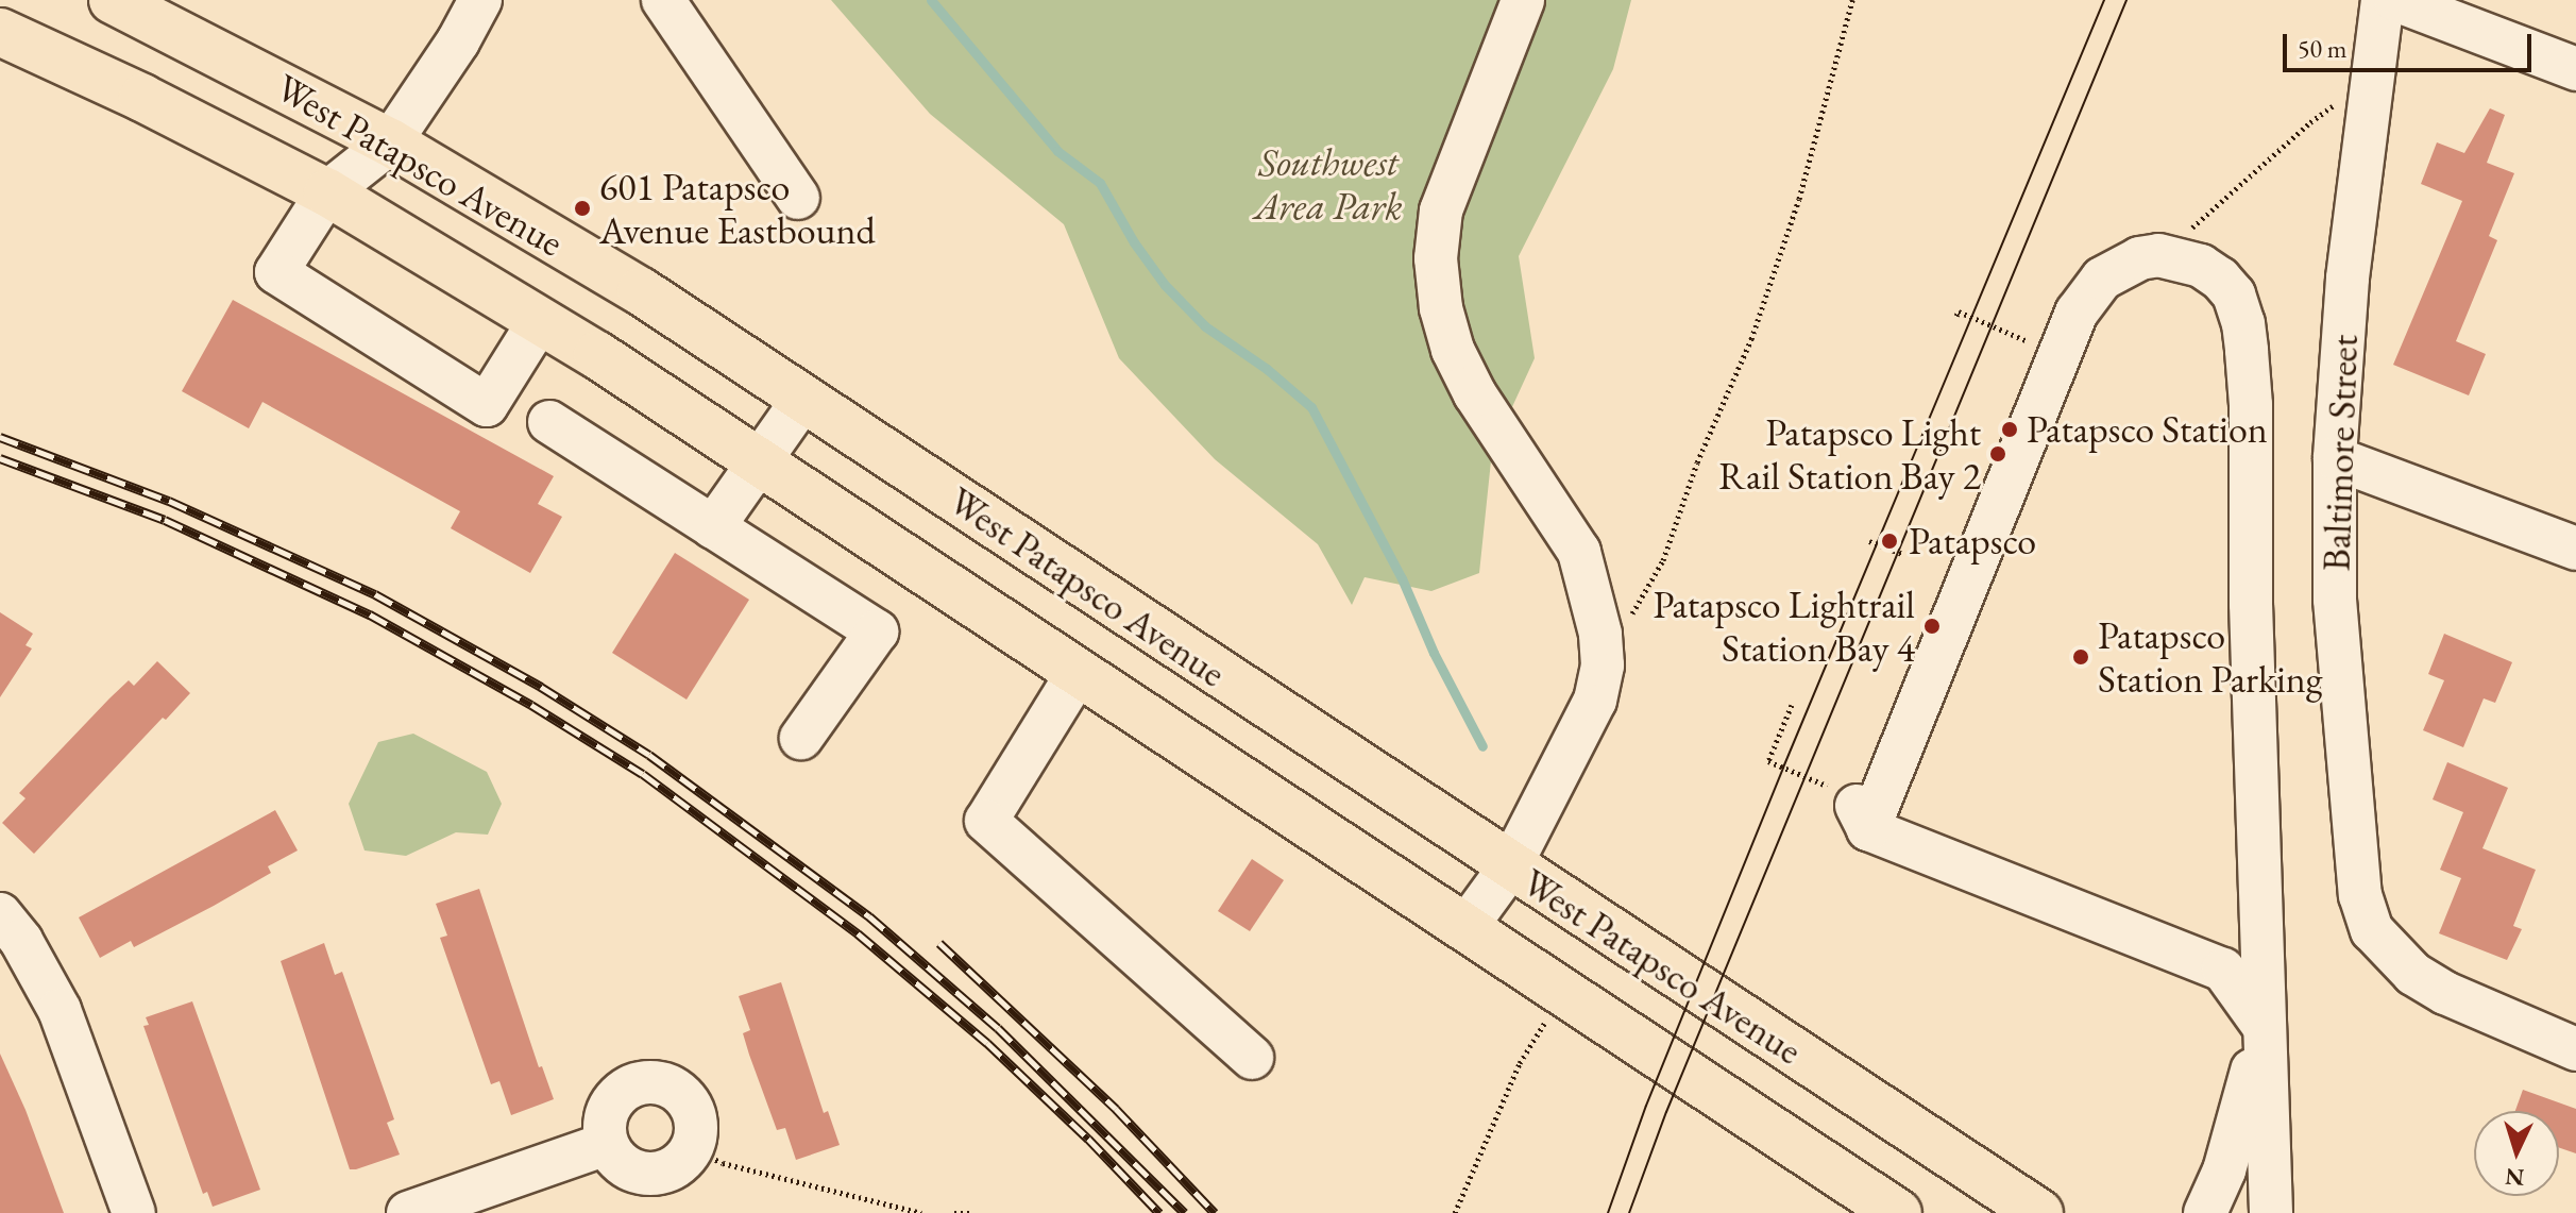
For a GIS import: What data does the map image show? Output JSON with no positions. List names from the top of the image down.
{
  "streets": {
    "main road": ["West Patapsco Avenue"],
    "street": ["Baltimore Street"]
  },
  "parks": ["Southwest Area Park"],
  "places": [
    "601 Patapsco Avenue Eastbound",
    "Patapsco Station",
    "Patapsco Light Rail Station Bay 2",
    "Patapsco",
    "Patapsco Lightrail Station Bay 4",
    "Patapsco Station Parking"
  ],
  "scale_bar": "50 m",
  "north": "bottom"
}
